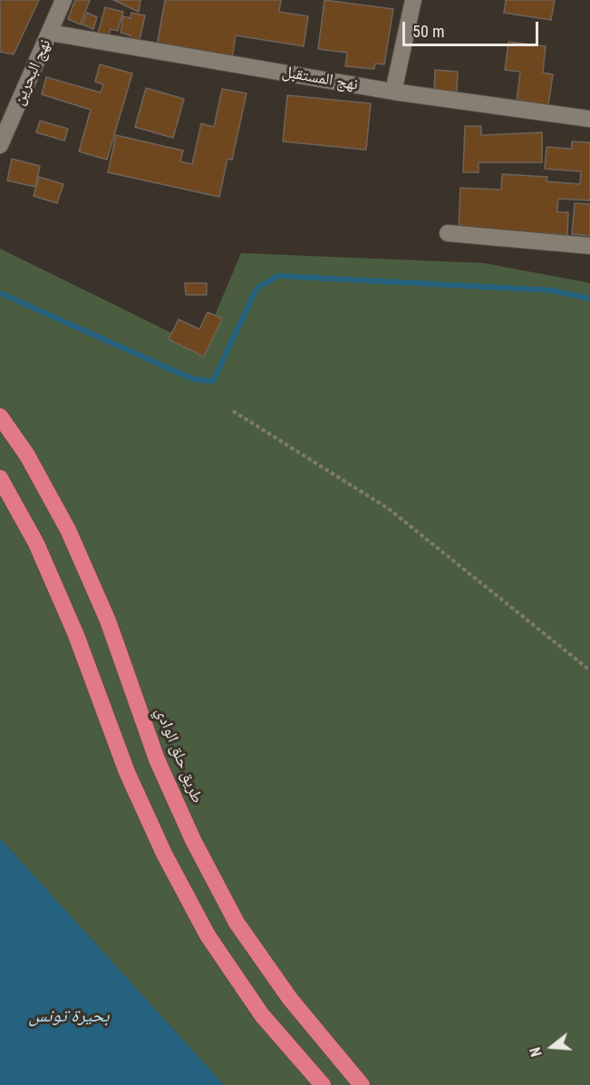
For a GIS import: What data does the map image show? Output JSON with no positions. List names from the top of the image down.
{
  "streets": {
    "highway": ["طريق حلق الوادي"],
    "street": ["نهج البحرين", "نهج المستقبل"]
  },
  "crossings": [
    ["نهج البحرين", "نهج المستقبل"]
  ],
  "water": ["بحيرة تونس"],
  "scale_bar": "50 m",
  "north": "left"
}
